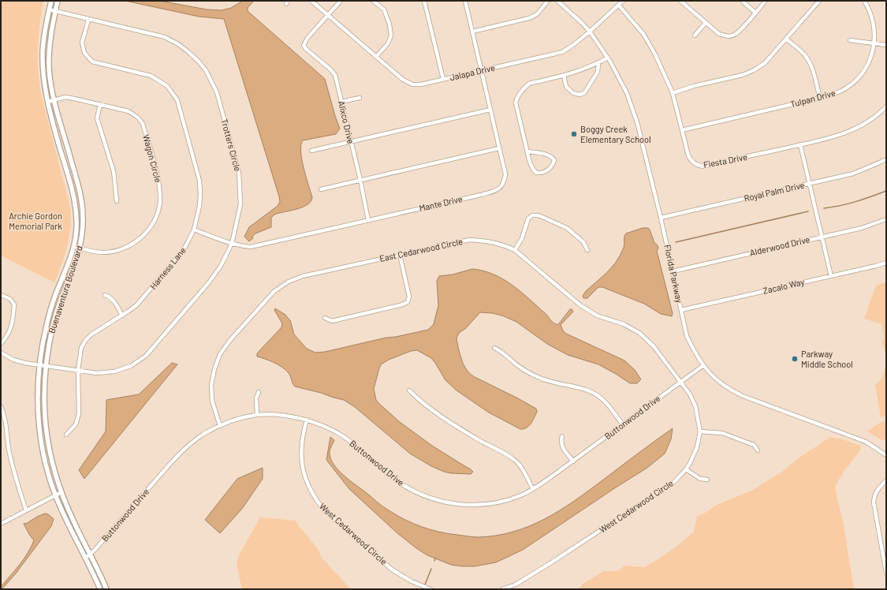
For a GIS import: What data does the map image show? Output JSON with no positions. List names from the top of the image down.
{
  "streets": {
    "main road": ["Buenaventura Boulevard"],
    "street": [
      "Jalapa Drive",
      "Tulpan Drive",
      "Alixco Drive",
      "Trotters Circle",
      "Wagon Circle",
      "Fiesta Drive",
      "Royal Palm Drive",
      "Mante Drive",
      "Alderwood Drive",
      "East Cedarwood Circle",
      "Harness Lane",
      "Florida Parkway",
      "Zacalo Way",
      "Buttonwood Drive",
      "West Cedarwood Circle"
    ]
  },
  "crossings": [
    ["Jalapa Drive", "Alixco Drive"],
    ["Jalapa Drive", "Fiesta Drive"],
    ["Jalapa Drive", "Mante Drive"],
    ["Jalapa Drive", "Florida Parkway"],
    ["Tulpan Drive", "Fiesta Drive"],
    ["Alixco Drive", "Mante Drive"],
    ["Trotters Circle", "Mante Drive"],
    ["Trotters Circle", "Harness Lane"],
    ["Trotters Circle", "Buenaventura Boulevard"],
    ["Wagon Circle", "Buenaventura Boulevard"],
    ["Royal Palm Drive", "Florida Parkway"],
    ["Mante Drive", "Harness Lane"],
    ["Alderwood Drive", "Florida Parkway"],
    ["East Cedarwood Circle", "Buttonwood Drive"],
    ["East Cedarwood Circle", "West Cedarwood Circle"],
    ["Florida Parkway", "Zacalo Way"],
    ["Florida Parkway", "Buttonwood Drive"],
    ["Buenaventura Boulevard", "Buttonwood Drive"],
    ["Buttonwood Drive", "West Cedarwood Circle"]
  ],
  "parks": ["Archie Gordon Memorial Park"],
  "places": ["Boggy Creek Elementary School", "Parkway Middle School"]
}
